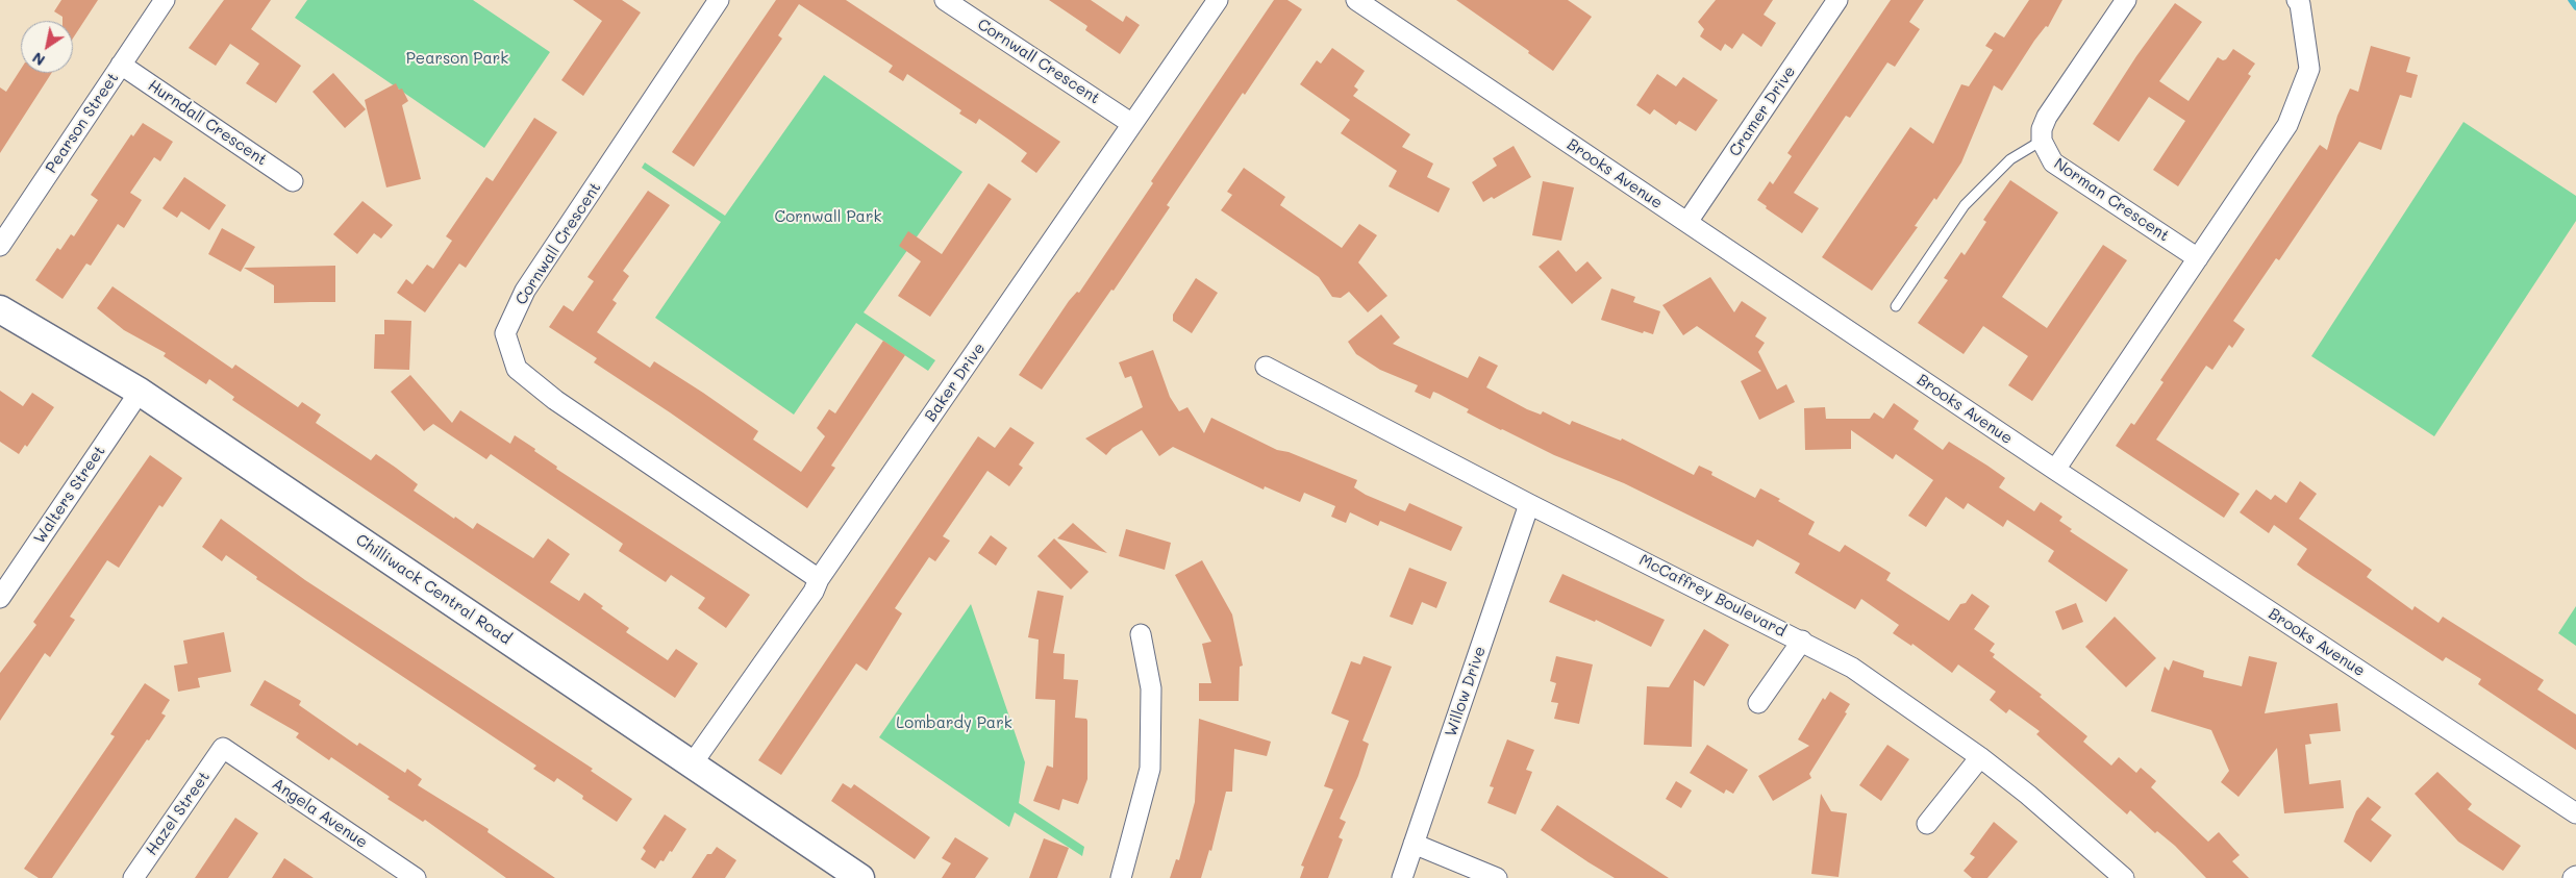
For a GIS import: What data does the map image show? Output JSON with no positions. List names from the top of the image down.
{
  "streets": {
    "street": [
      "Cornwall Crescent",
      "Cramer Drive",
      "Pearson Street",
      "Hurndall Crescent",
      "Brooks Avenue",
      "Norman Crescent",
      "Baker Drive",
      "Walters Street",
      "Chilliwack Central Road",
      "McCaffrey Boulevard",
      "Willow Drive",
      "Hazel Street",
      "Angela Avenue"
    ]
  },
  "crossings": [
    ["Cornwall Crescent", "Baker Drive"],
    ["Cramer Drive", "Brooks Avenue"],
    ["Pearson Street", "Hurndall Crescent"],
    ["Baker Drive", "Chilliwack Central Road"],
    ["Walters Street", "Chilliwack Central Road"],
    ["McCaffrey Boulevard", "Willow Drive"],
    ["Hazel Street", "Angela Avenue"]
  ],
  "parks": ["Pearson Park", "Cornwall Park", "Lombardy Park"],
  "north": "bottom left"
}
